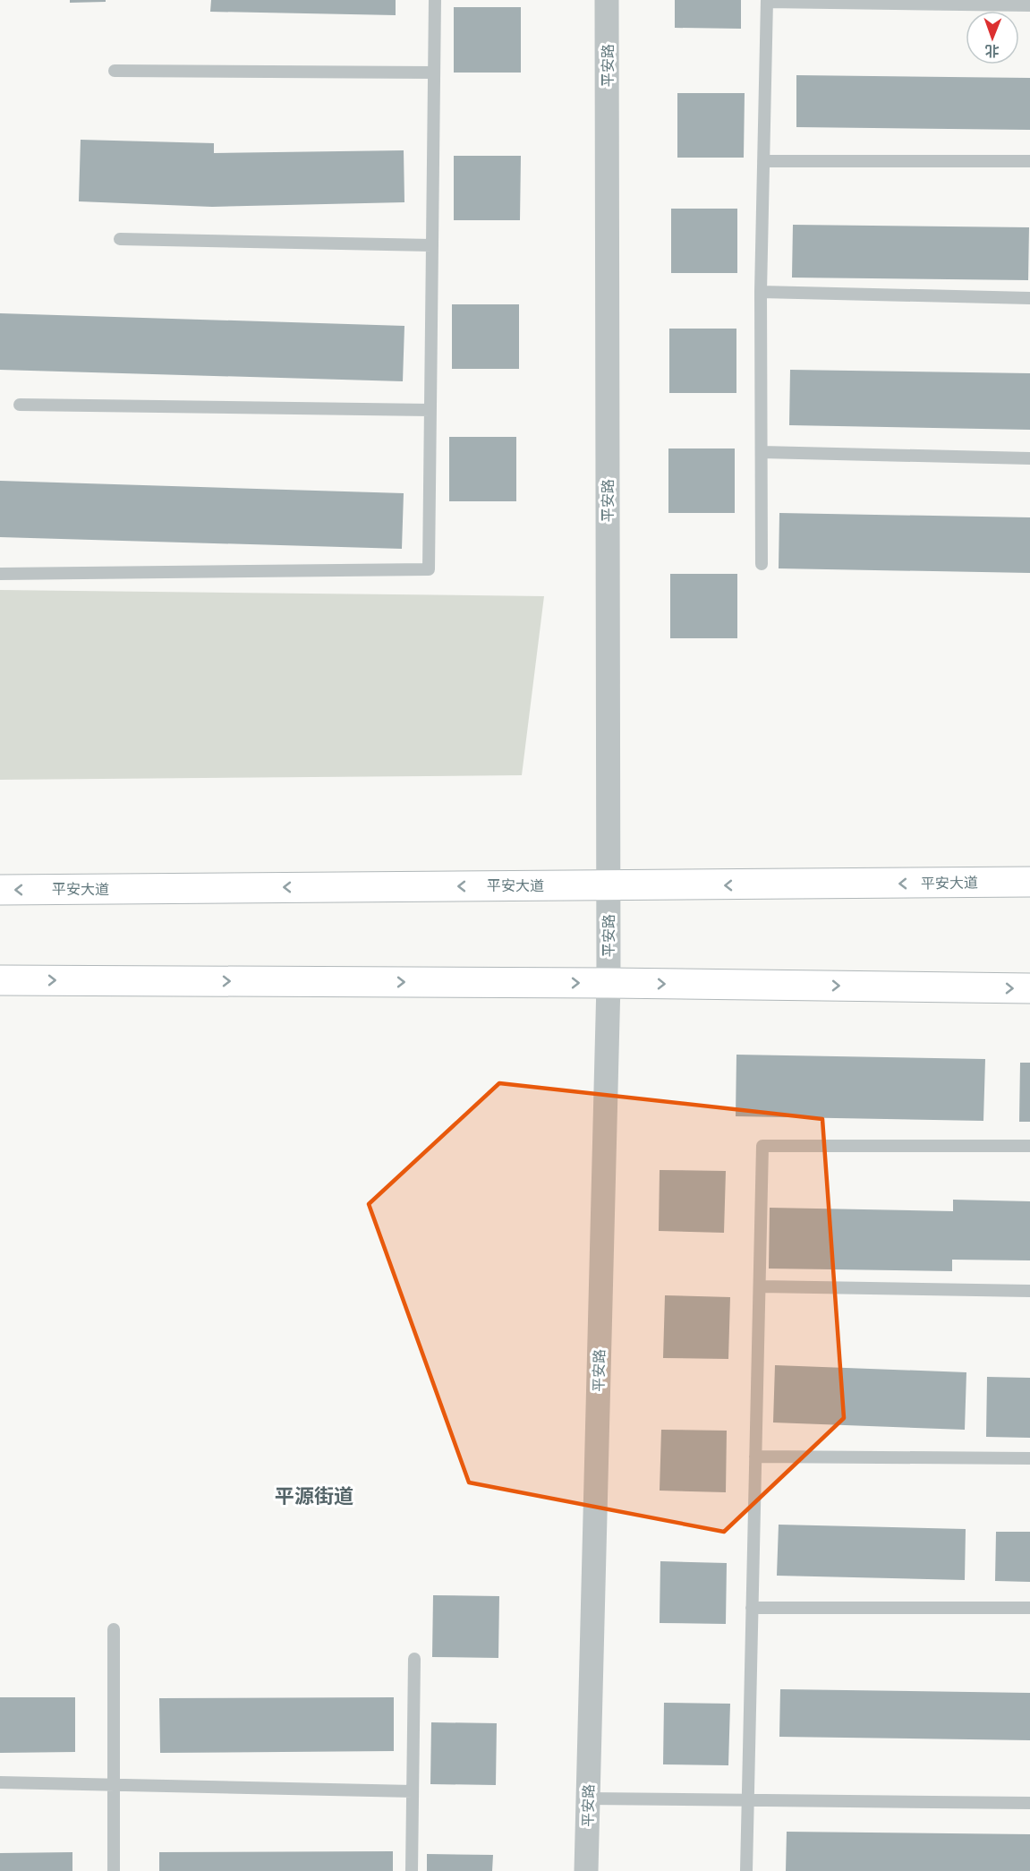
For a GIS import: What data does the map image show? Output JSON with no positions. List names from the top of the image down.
{
  "streets": {
    "main road": ["平安大道"],
    "street": ["平安路"]
  },
  "crossings": [
    ["平安路", "平安大道"]
  ],
  "districts": ["平源街道"],
  "north": "bottom"
}
